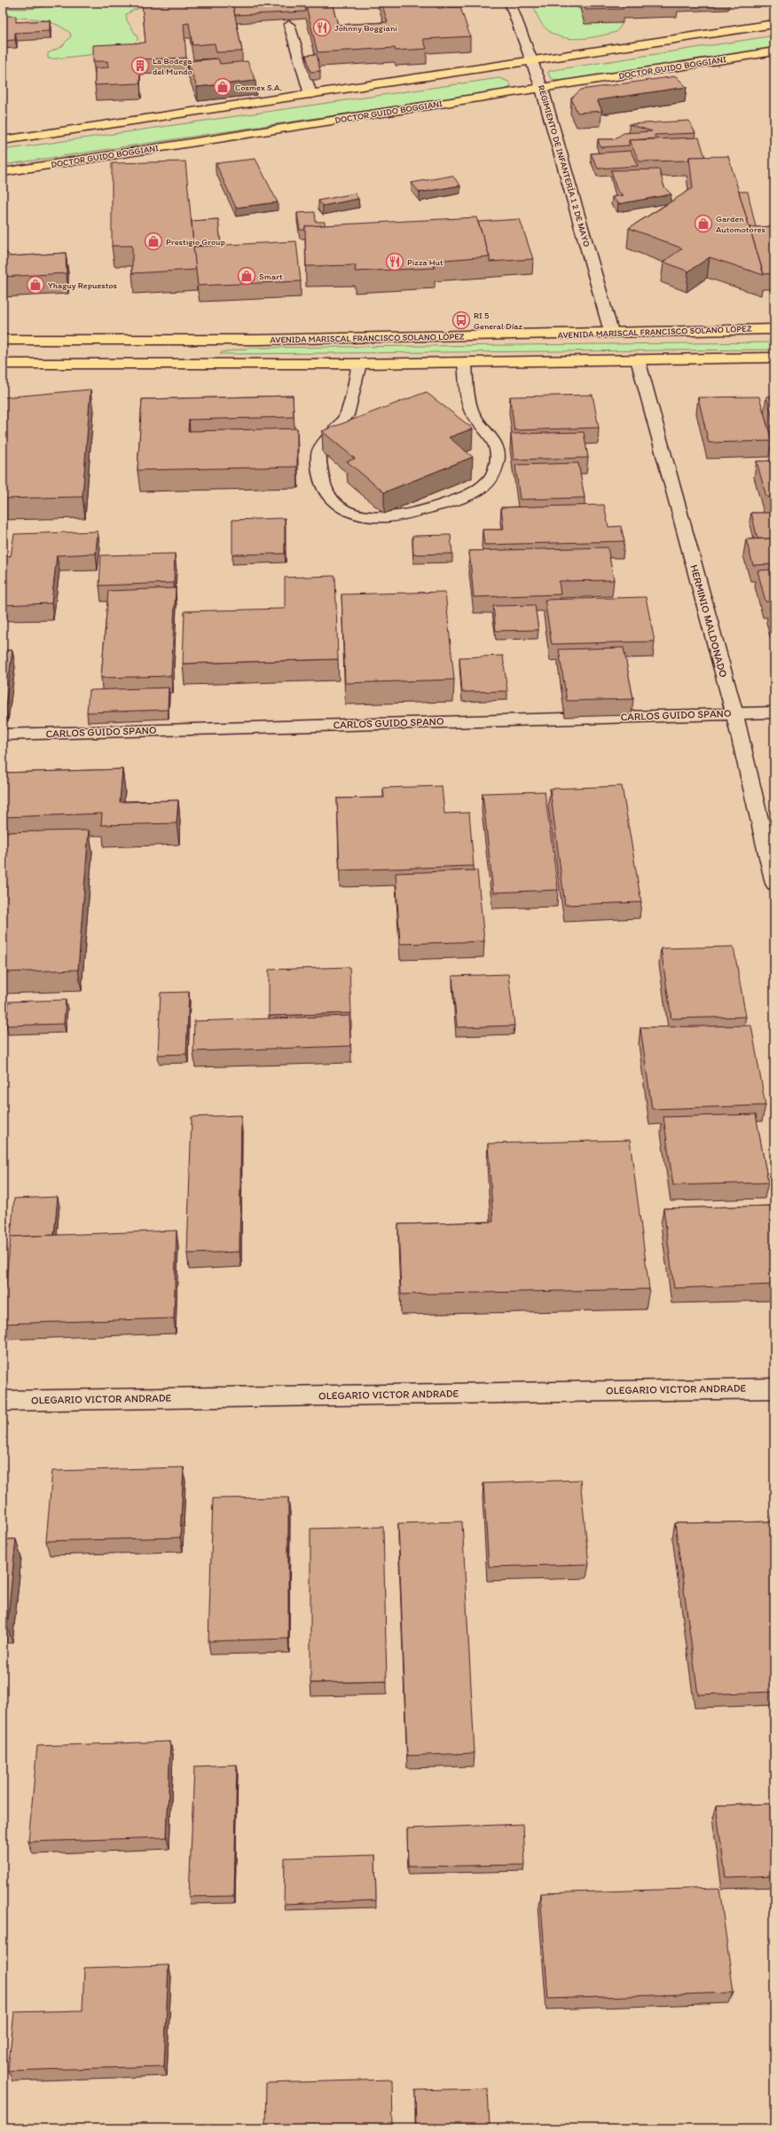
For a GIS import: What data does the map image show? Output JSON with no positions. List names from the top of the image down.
{
  "streets": {
    "main road": ["DOCTOR GUIDO BOGGIANI", "AVENIDA MARISCAL FRANCISCO SOLANO LÓPEZ"],
    "street": [
      "REGIMIENTO DE INFANTERÍA 1 2 DE MAYO",
      "HERMINIO MALDONADO",
      "CARLOS GUIDO SPANO",
      "OLEGARIO VICTOR ANDRADE"
    ]
  },
  "crossings": [
    ["DOCTOR GUIDO BOGGIANI", "REGIMIENTO DE INFANTERÍA 1 2 DE MAYO"],
    ["REGIMIENTO DE INFANTERÍA 1 2 DE MAYO", "AVENIDA MARISCAL FRANCISCO SOLANO LÓPEZ"],
    ["HERMINIO MALDONADO", "CARLOS GUIDO SPANO"]
  ],
  "places": {
    "restaurant": ["Johnny Boggiani", "Pizza Hut"],
    "building": ["La Bodega del Mundo"],
    "shop": [
      "Cosmex S.A.",
      "Garden Automotores",
      "Prestigio Group",
      "Smart",
      "Yhaguy Repuestos"
    ],
    "bus stop": ["RI 5 General Díaz"]
  }
}
